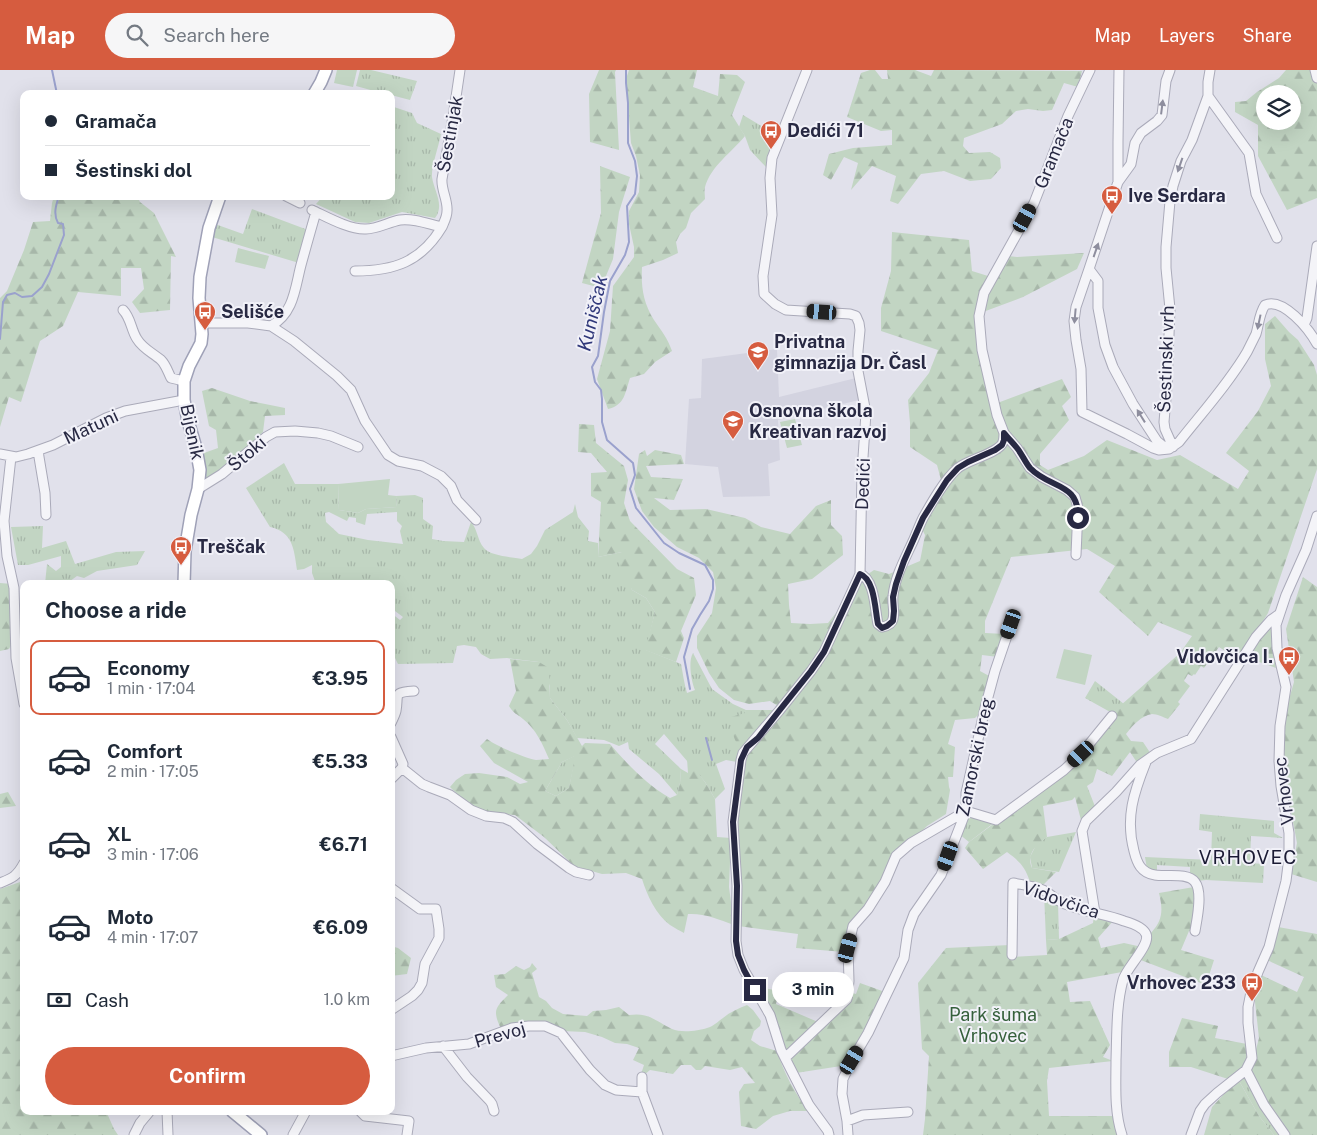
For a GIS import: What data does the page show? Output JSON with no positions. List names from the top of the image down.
{
  "streets": {
    "main road": ["Bijenik"],
    "street": [
      "Šestinjak",
      "Gramača",
      "Šestinski vrh",
      "Matuni",
      "Štoki",
      "Dedići",
      "Zamorski breg",
      "Vrhovec",
      "Vidovčica",
      "Prevoj"
    ]
  },
  "crossings": [
    ["Matuni", "Bijenik"],
    ["Bijenik", "Štoki"]
  ],
  "districts": ["VRHOVEC"],
  "water": ["Kuniščak"],
  "parks": ["Park šuma Vrhovec"],
  "places": {
    "bus stop": [
      "Dedići 71",
      "Ive Serdara",
      "Selišće",
      "Treščak",
      "Vidovčica I.",
      "Vrhovec 233"
    ],
    "school or university": ["Privatna gimnazija Dr. Časl", "Osnovna škola Kreativan razvoj"]
  },
  "page": {
    "header": "Map",
    "search": "Search here",
    "nav": ["Map", "Layers", "Share"],
    "banner": ["Gramača", "Šestinski dol"],
    "heading": "Choose a ride",
    "list": [
      {
        "name": "Economy",
        "note": "1 min · 17:04",
        "value": "€3.95"
      },
      {
        "name": "Comfort",
        "note": "2 min · 17:05",
        "value": "€5.33"
      },
      {
        "name": "XL",
        "note": "3 min · 17:06",
        "value": "€6.71"
      },
      {
        "name": "Moto",
        "note": "4 min · 17:07",
        "value": "€6.09"
      }
    ],
    "bubble": "3 min",
    "pay": ["Cash", "1.0 km"],
    "buttons": "Confirm"
  }
}
